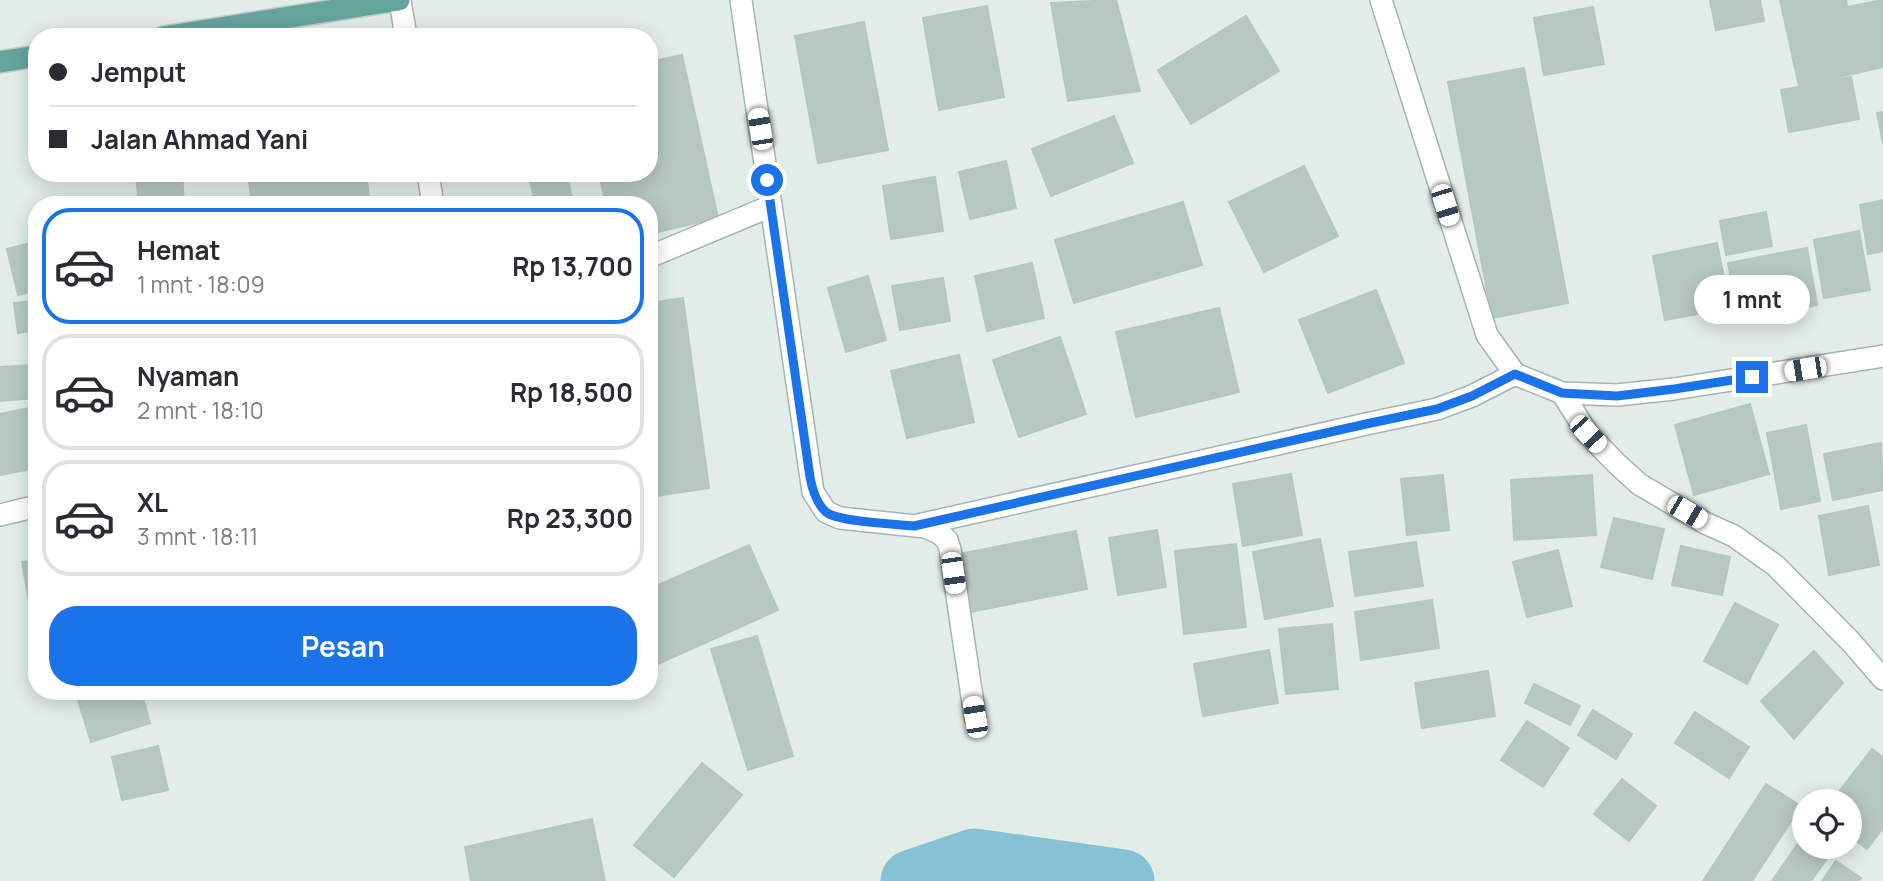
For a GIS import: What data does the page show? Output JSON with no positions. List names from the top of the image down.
{
  "page": {
    "banner": ["Jemput", "Jalan Ahmad Yani"],
    "list": [
      {
        "name": "Hemat",
        "note": "1 mnt · 18:09",
        "value": "Rp 13,700"
      },
      {
        "name": "Nyaman",
        "note": "2 mnt · 18:10",
        "value": "Rp 18,500"
      },
      {
        "name": "XL",
        "note": "3 mnt · 18:11",
        "value": "Rp 23,300"
      }
    ],
    "bubble": "1 mnt",
    "buttons": "Pesan"
  }
}
